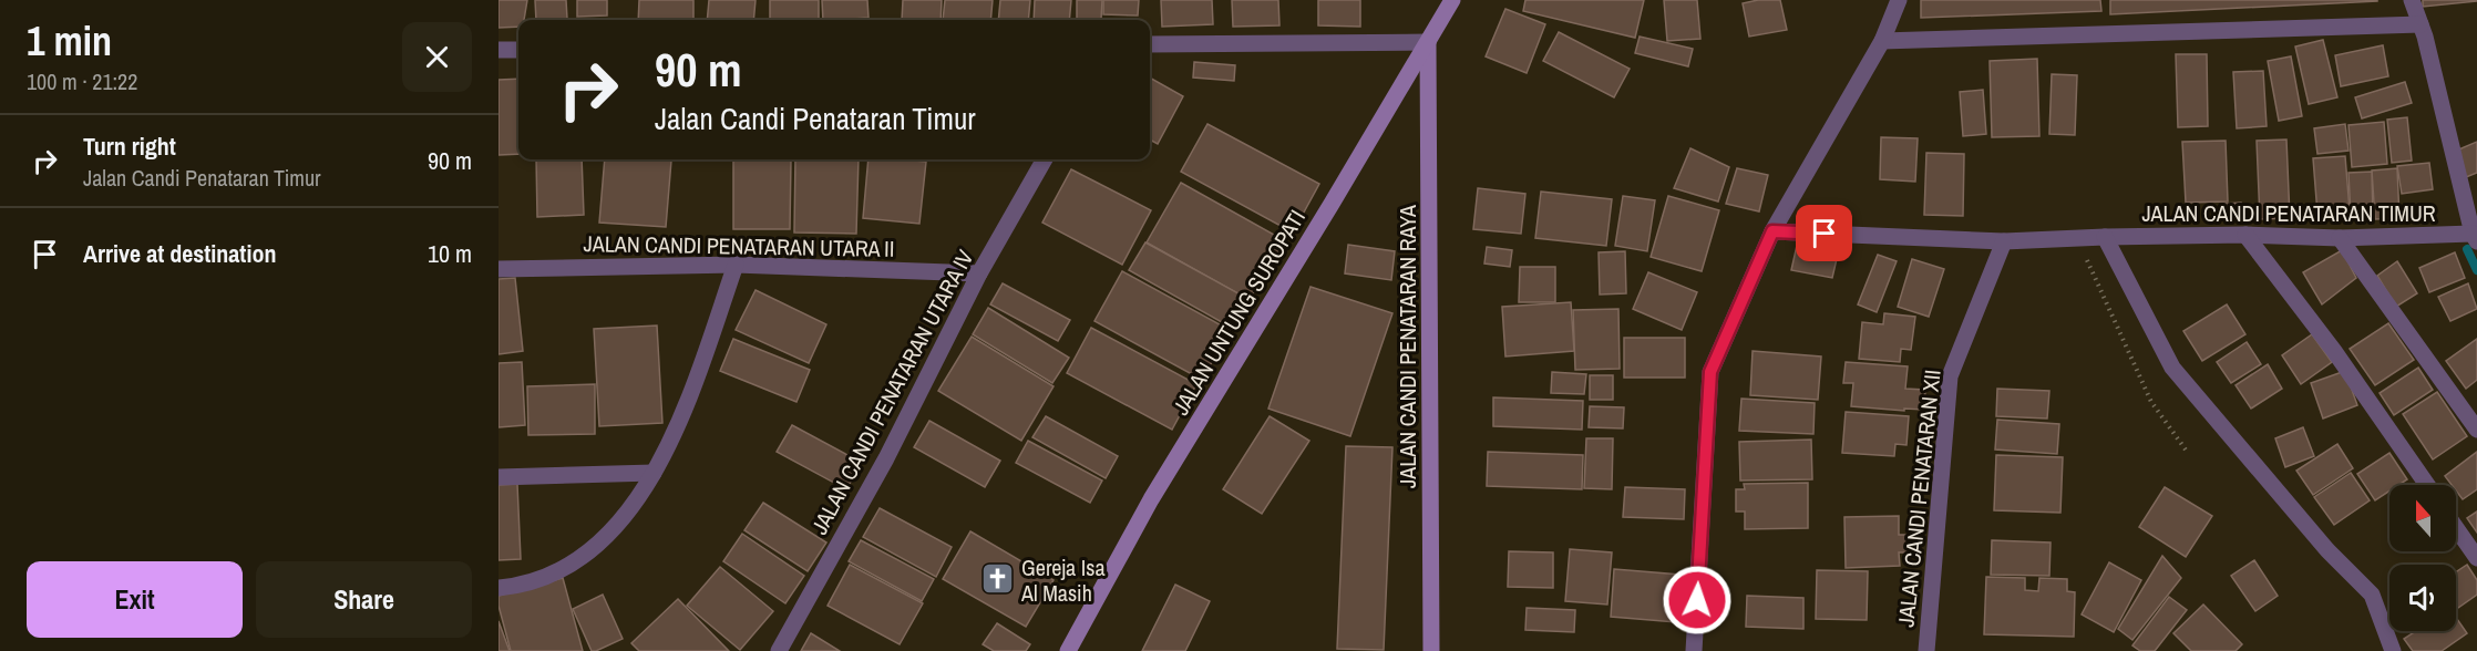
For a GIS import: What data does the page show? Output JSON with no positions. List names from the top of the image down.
{
  "streets": {
    "main road": ["JALAN UNTUNG SUROPATI", "JALAN CANDI PENATARAN RAYA"],
    "street": [
      "JALAN CANDI PENATARAN TIMUR",
      "JALAN CANDI PENATARAN UTARA II",
      "JALAN CANDI PENATARAN UTARA IV",
      "JALAN CANDI PENATARAN XII"
    ]
  },
  "crossings": [
    ["JALAN CANDI PENATARAN TIMUR", "JALAN CANDI PENATARAN XII"],
    ["JALAN CANDI PENATARAN UTARA II", "JALAN CANDI PENATARAN UTARA IV"],
    ["JALAN UNTUNG SUROPATI", "JALAN CANDI PENATARAN RAYA"]
  ],
  "places": {
    "church": ["Gereja Isa Al Masih"]
  },
  "north": "top",
  "page": {
    "heading": ["1 min", "100 m · 21:22"],
    "turn": ["90 m", "Jalan Candi Penataran Timur"],
    "list": [
      {
        "name": "Turn right",
        "note": "Jalan Candi Penataran Timur",
        "value": "90 m"
      },
      {
        "name": "Arrive at destination",
        "value": "10 m"
      }
    ],
    "buttons": ["Exit", "Share"]
  }
}
